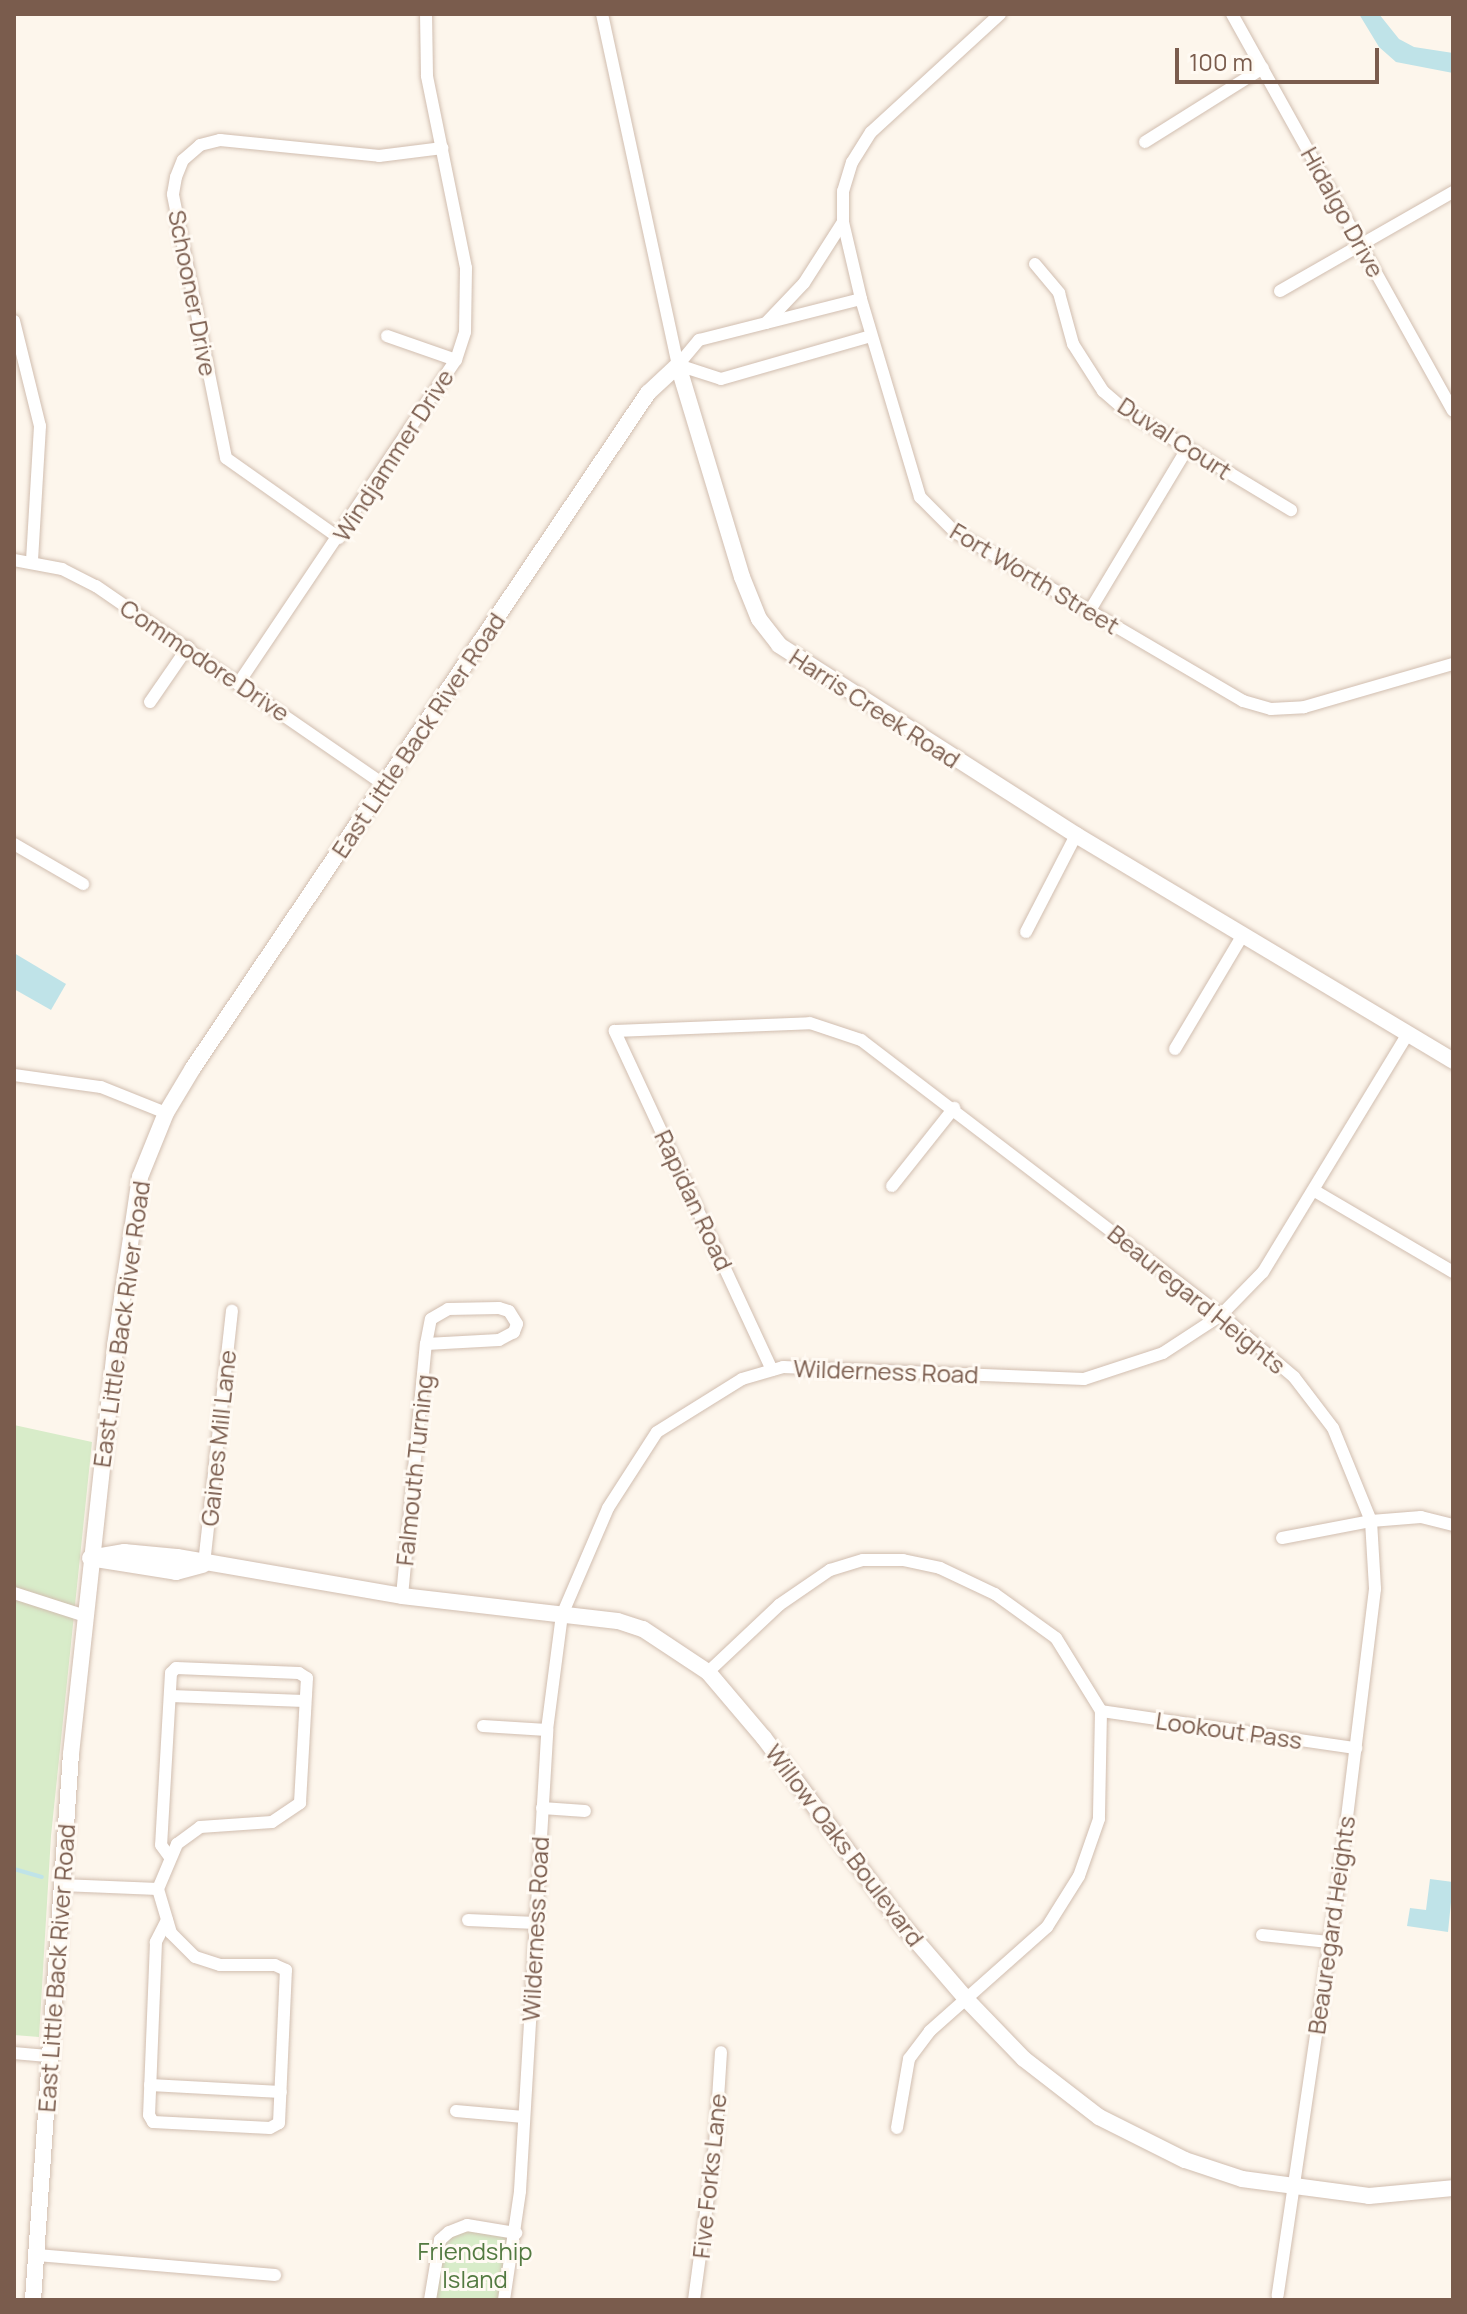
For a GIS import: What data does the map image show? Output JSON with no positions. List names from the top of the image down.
{
  "streets": {
    "street": [
      "Hidalgo Drive",
      "Schooner Drive",
      "Duval Court",
      "Windjammer Drive",
      "Fort Worth Street",
      "Commodore Drive",
      "Harris Creek Road",
      "East Little Back River Road",
      "Rapidan Road",
      "Beauregard Heights",
      "Wilderness Road",
      "Gaines Mill Lane",
      "Falmouth Turning",
      "Lookout Pass",
      "Willow Oaks Boulevard",
      "Five Forks Lane"
    ]
  },
  "crossings": [
    ["Schooner Drive", "Windjammer Drive"],
    ["Windjammer Drive", "Commodore Drive"],
    ["Fort Worth Street", "East Little Back River Road"],
    ["Commodore Drive", "East Little Back River Road"],
    ["Harris Creek Road", "East Little Back River Road"],
    ["Harris Creek Road", "Wilderness Road"],
    ["East Little Back River Road", "Willow Oaks Boulevard"],
    ["Rapidan Road", "Beauregard Heights"],
    ["Rapidan Road", "Wilderness Road"],
    ["Beauregard Heights", "Wilderness Road"],
    ["Beauregard Heights", "Lookout Pass"],
    ["Beauregard Heights", "Willow Oaks Boulevard"],
    ["Wilderness Road", "Willow Oaks Boulevard"],
    ["Gaines Mill Lane", "Willow Oaks Boulevard"],
    ["Falmouth Turning", "Willow Oaks Boulevard"]
  ],
  "parks": ["Friendship Island"],
  "scale_bar": "100 m"
}
